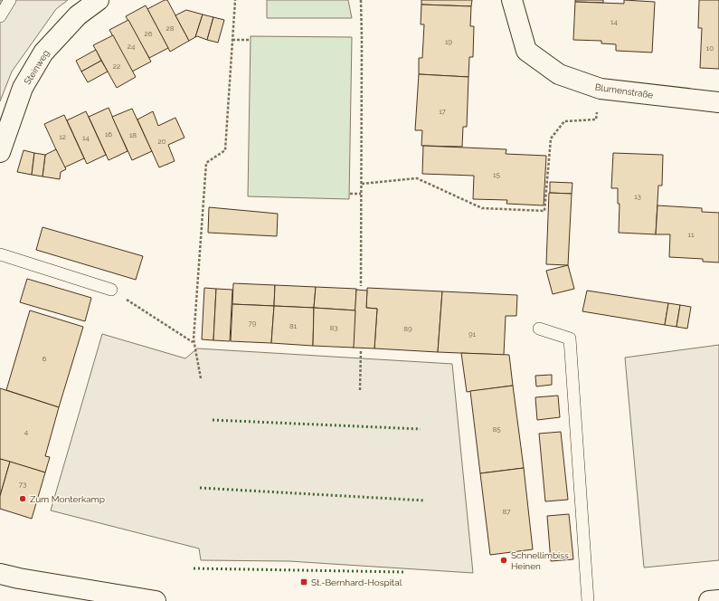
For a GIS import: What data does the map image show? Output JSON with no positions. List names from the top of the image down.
{
  "streets": {
    "street": ["Steinweg", "Blumenstraße"]
  },
  "places": {
    "other": ["Zum Monterkamp", "Schnellimbiss Heinen"],
    "transit": ["St.-Bernhard-Hospital"]
  },
  "house_numbers": [
    "14",
    "28",
    "26",
    "19",
    "24",
    "10",
    "22",
    "17",
    "16",
    "18",
    "12",
    "14",
    "20",
    "15",
    "13",
    "11",
    "79",
    "81",
    "83",
    "89",
    "91",
    "6",
    "85",
    "4",
    "73",
    "87"
  ]
}
